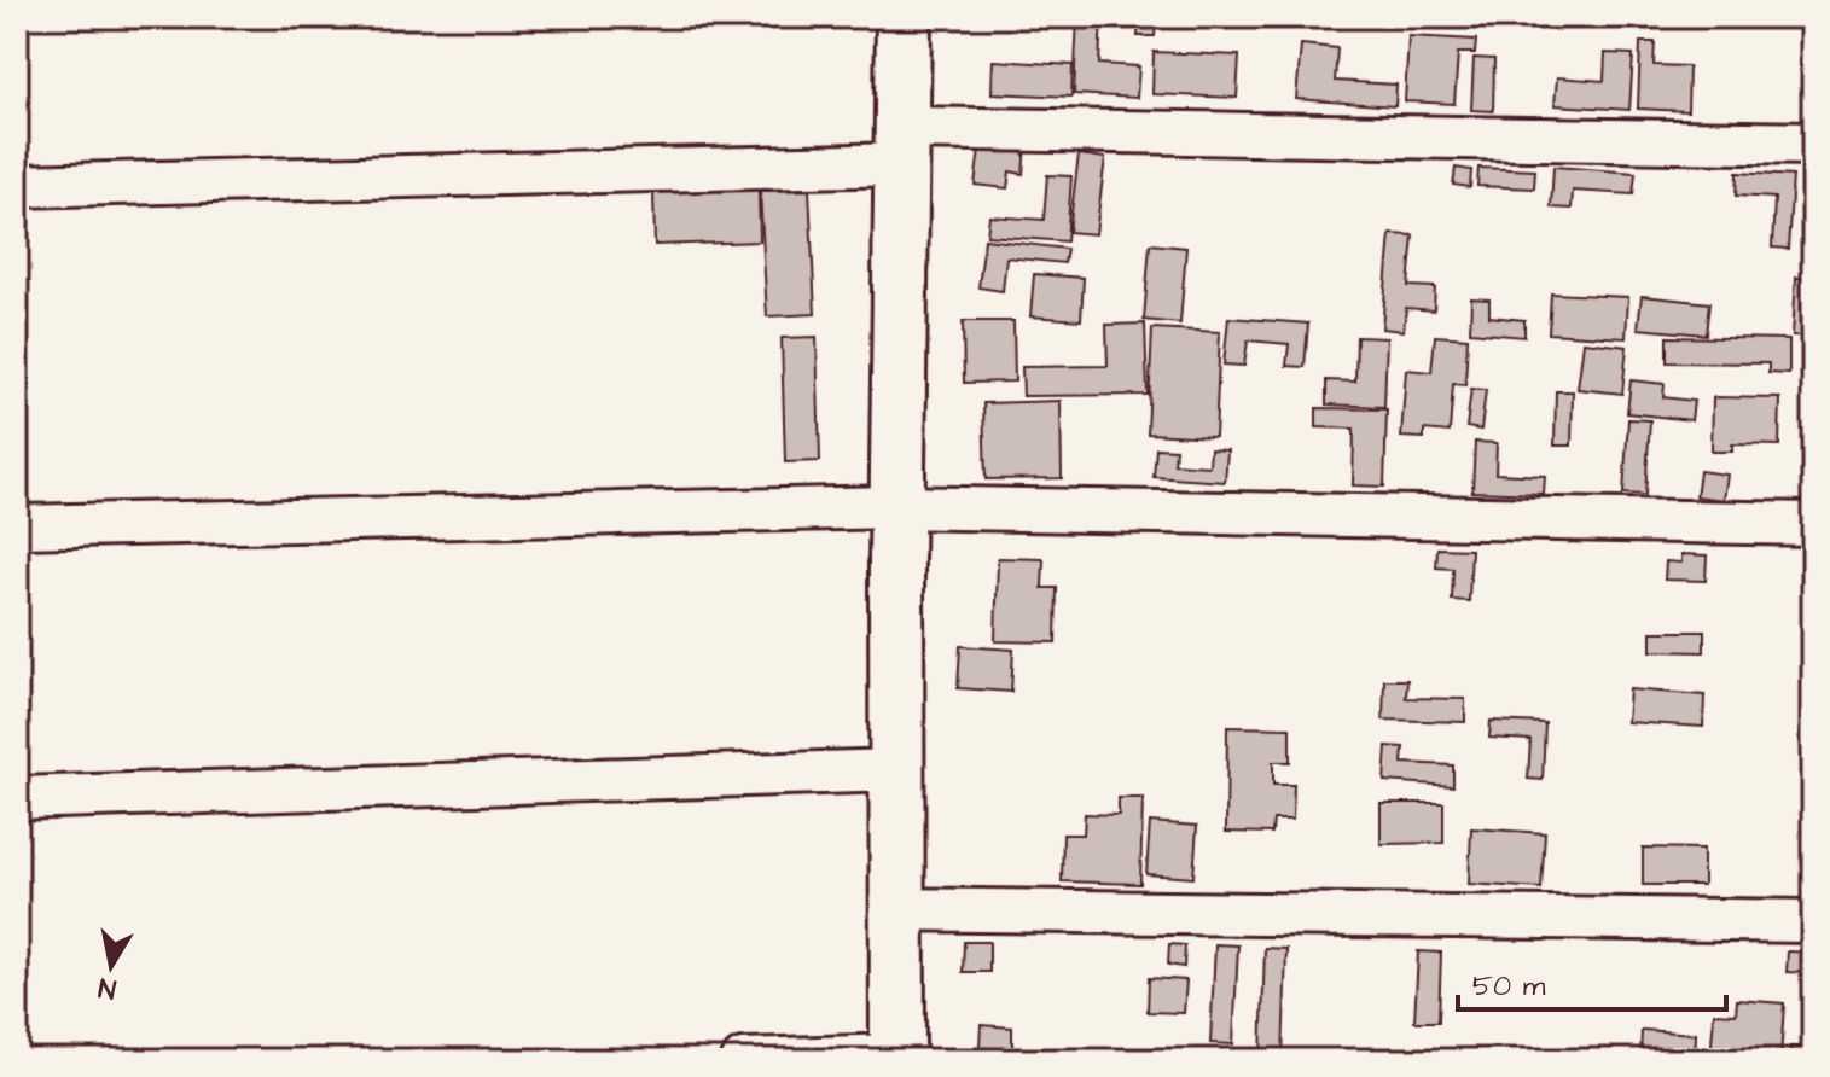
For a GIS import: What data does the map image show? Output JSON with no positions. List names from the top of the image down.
{
  "scale_bar": "50 m",
  "north": "bottom"
}
